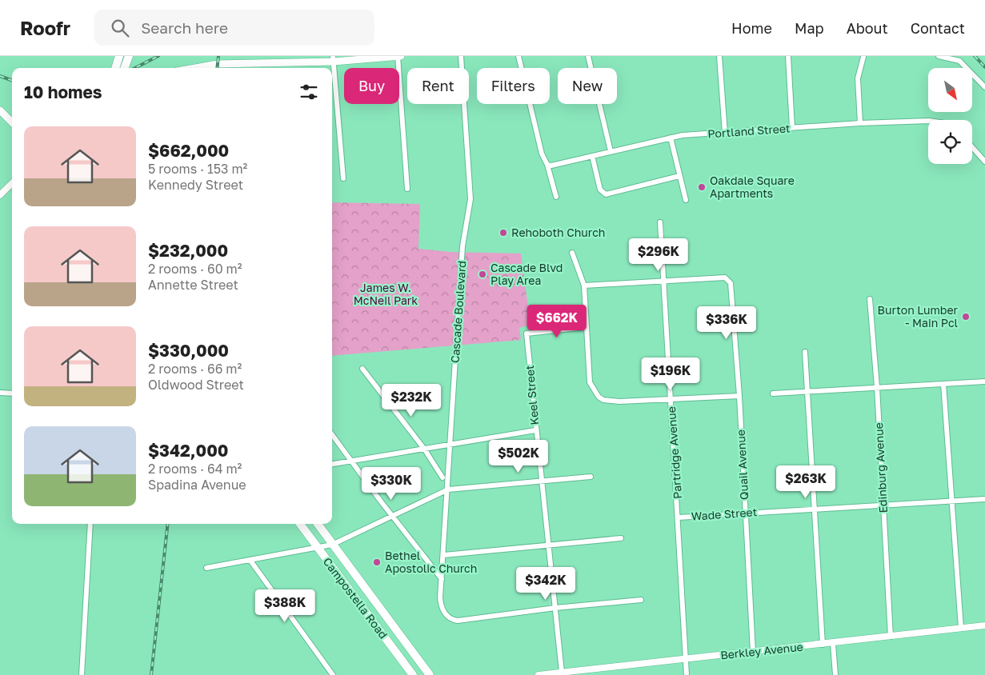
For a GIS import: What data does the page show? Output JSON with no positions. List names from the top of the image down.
{
  "streets": {
    "main road": ["Campostella Road"],
    "street": [
      "Portland Street",
      "Cascade Boulevard",
      "Keel Street",
      "Partridge Avenue",
      "Quail Avenue",
      "Edinburg Avenue",
      "Wade Street",
      "Berkley Avenue"
    ]
  },
  "crossings": [
    ["Cascade Boulevard", "Keel Street"],
    ["Keel Street", "Berkley Avenue"],
    ["Partridge Avenue", "Quail Avenue"],
    ["Partridge Avenue", "Wade Street"],
    ["Partridge Avenue", "Berkley Avenue"],
    ["Quail Avenue", "Wade Street"],
    ["Quail Avenue", "Berkley Avenue"],
    ["Edinburg Avenue", "Wade Street"],
    ["Edinburg Avenue", "Berkley Avenue"]
  ],
  "parks": ["James W. McNeil Park"],
  "places": [
    "Oakdale Square Apartments",
    "Rehoboth Church",
    "Cascade Blvd Play Area",
    "Burton Lumber - Main Pcl",
    "Bethel Apostolic Church"
  ],
  "north": "bottom right",
  "page": {
    "header": "Roofr",
    "search": "Search here",
    "nav": [
      "Home",
      "Map",
      "About",
      "Contact"
    ],
    "chip": [
      "Buy",
      "Rent",
      "Filters",
      "New"
    ],
    "heading": "10 homes",
    "list": [
      {
        "name": "$662,000",
        "note": "5 rooms · 153 m² · Kennedy Street"
      },
      {
        "name": "$232,000",
        "note": "2 rooms · 60 m² · Annette Street"
      },
      {
        "name": "$330,000",
        "note": "2 rooms · 66 m² · Oldwood Street"
      },
      {
        "name": "$342,000",
        "note": "2 rooms · 64 m² · Spadina Avenue"
      }
    ],
    "price": [
      "$296K",
      "$662K",
      "$336K",
      "$196K",
      "$232K",
      "$502K",
      "$263K",
      "$330K",
      "$342K",
      "$388K"
    ]
  }
}
